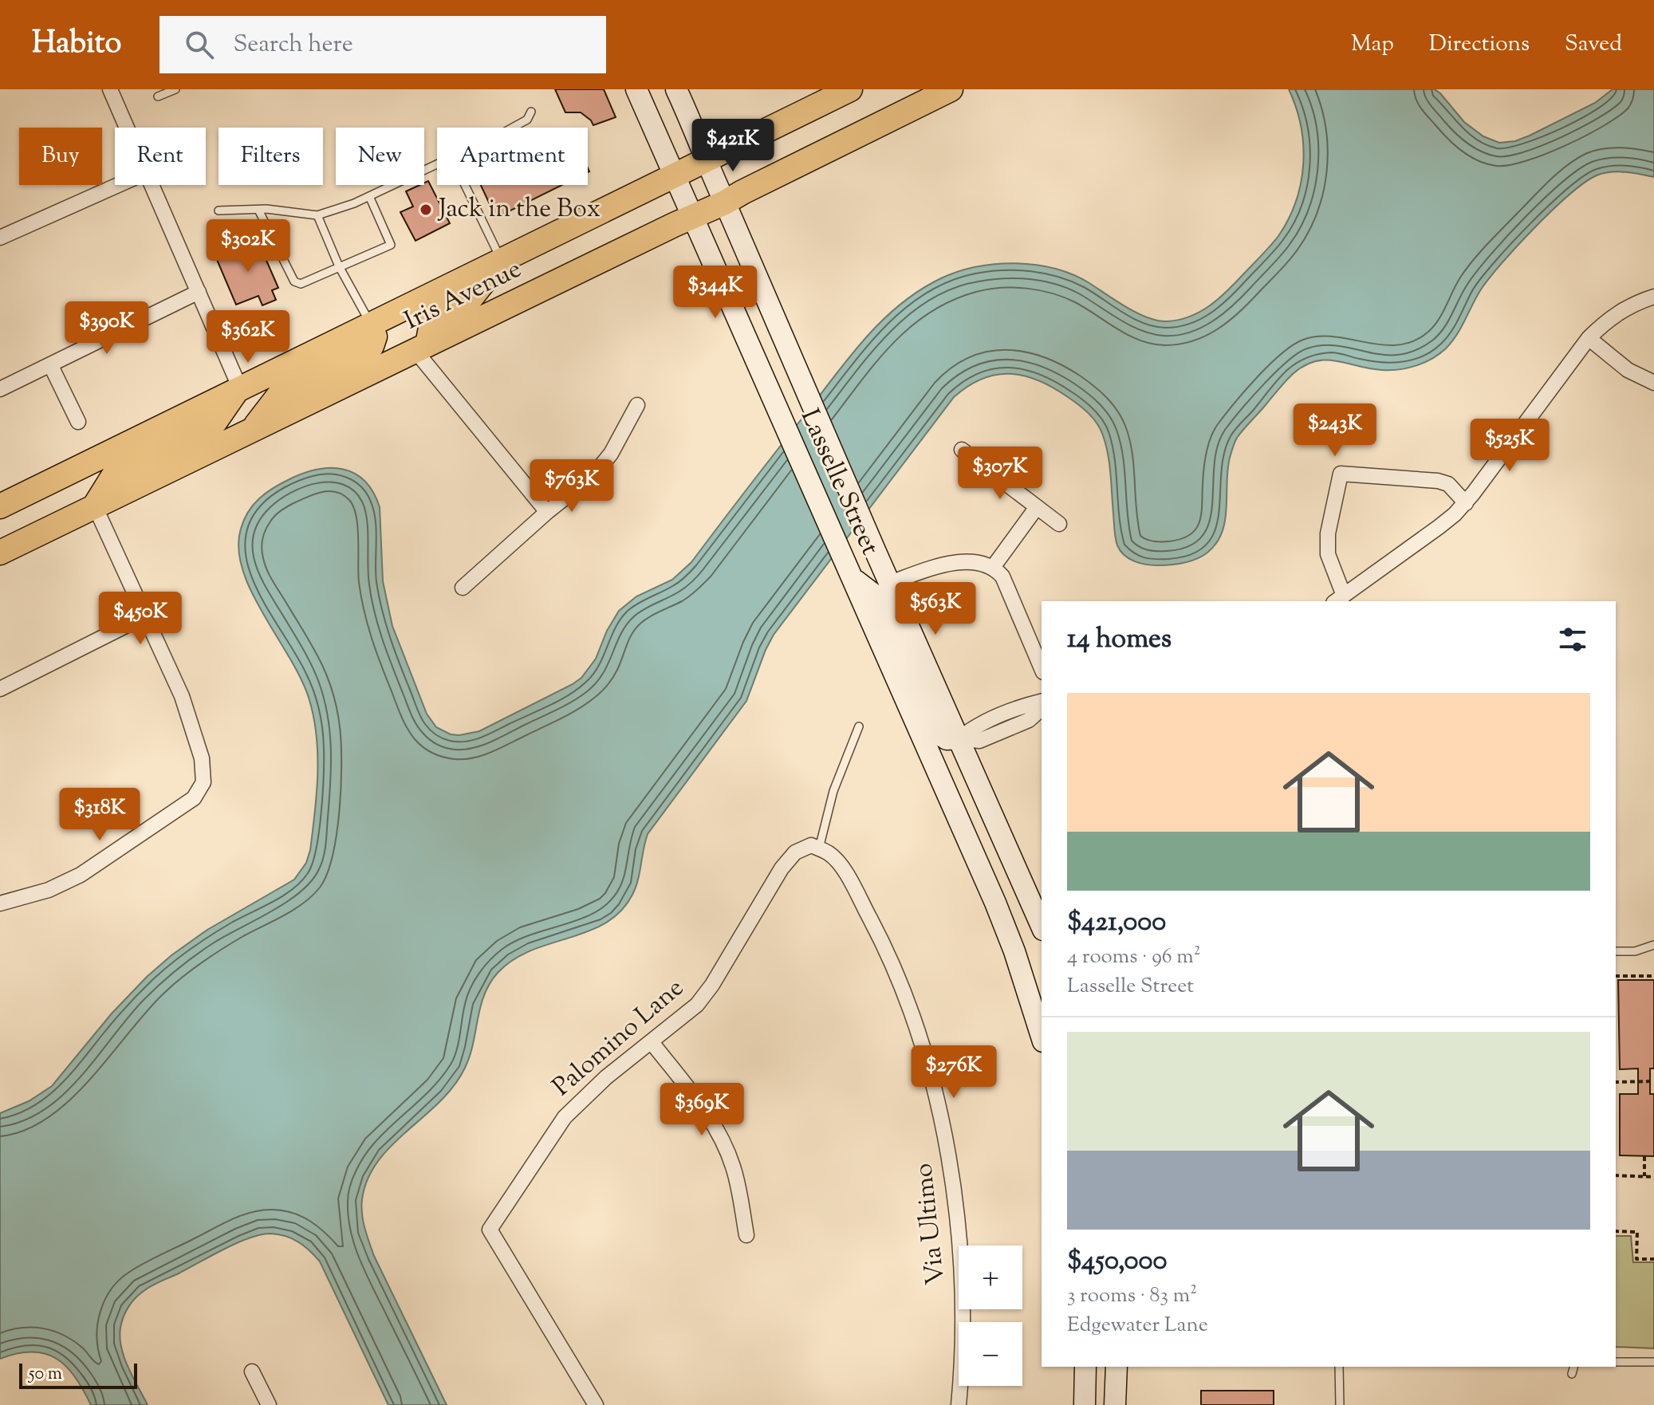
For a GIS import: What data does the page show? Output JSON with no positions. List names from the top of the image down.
{
  "streets": {
    "main road": ["Iris Avenue", "Lasselle Street"],
    "street": ["Palomino Lane", "Via Ultimo"]
  },
  "crossings": [
    ["Iris Avenue", "Lasselle Street"],
    ["Palomino Lane", "Via Ultimo"]
  ],
  "places": ["Jack in the Box"],
  "scale_bar": "50 m",
  "page": {
    "header": "Habito",
    "search": "Search here",
    "nav": ["Map", "Directions", "Saved"],
    "price": [
      "$421K",
      "$302K",
      "$344K",
      "$390K",
      "$362K",
      "$243K",
      "$525K",
      "$307K",
      "$763K",
      "$563K",
      "$450K",
      "$318K",
      "$276K",
      "$369K"
    ],
    "chip": [
      "Buy",
      "Rent",
      "Filters",
      "New",
      "Apartment"
    ],
    "heading": "14 homes",
    "list": [
      {
        "name": "$421,000",
        "note": "4 rooms · 96 m² · Lasselle Street"
      },
      {
        "name": "$450,000",
        "note": "3 rooms · 83 m² · Edgewater Lane"
      }
    ],
    "map_buttons": ["+", "−"],
    "scale": "50 m"
  }
}
